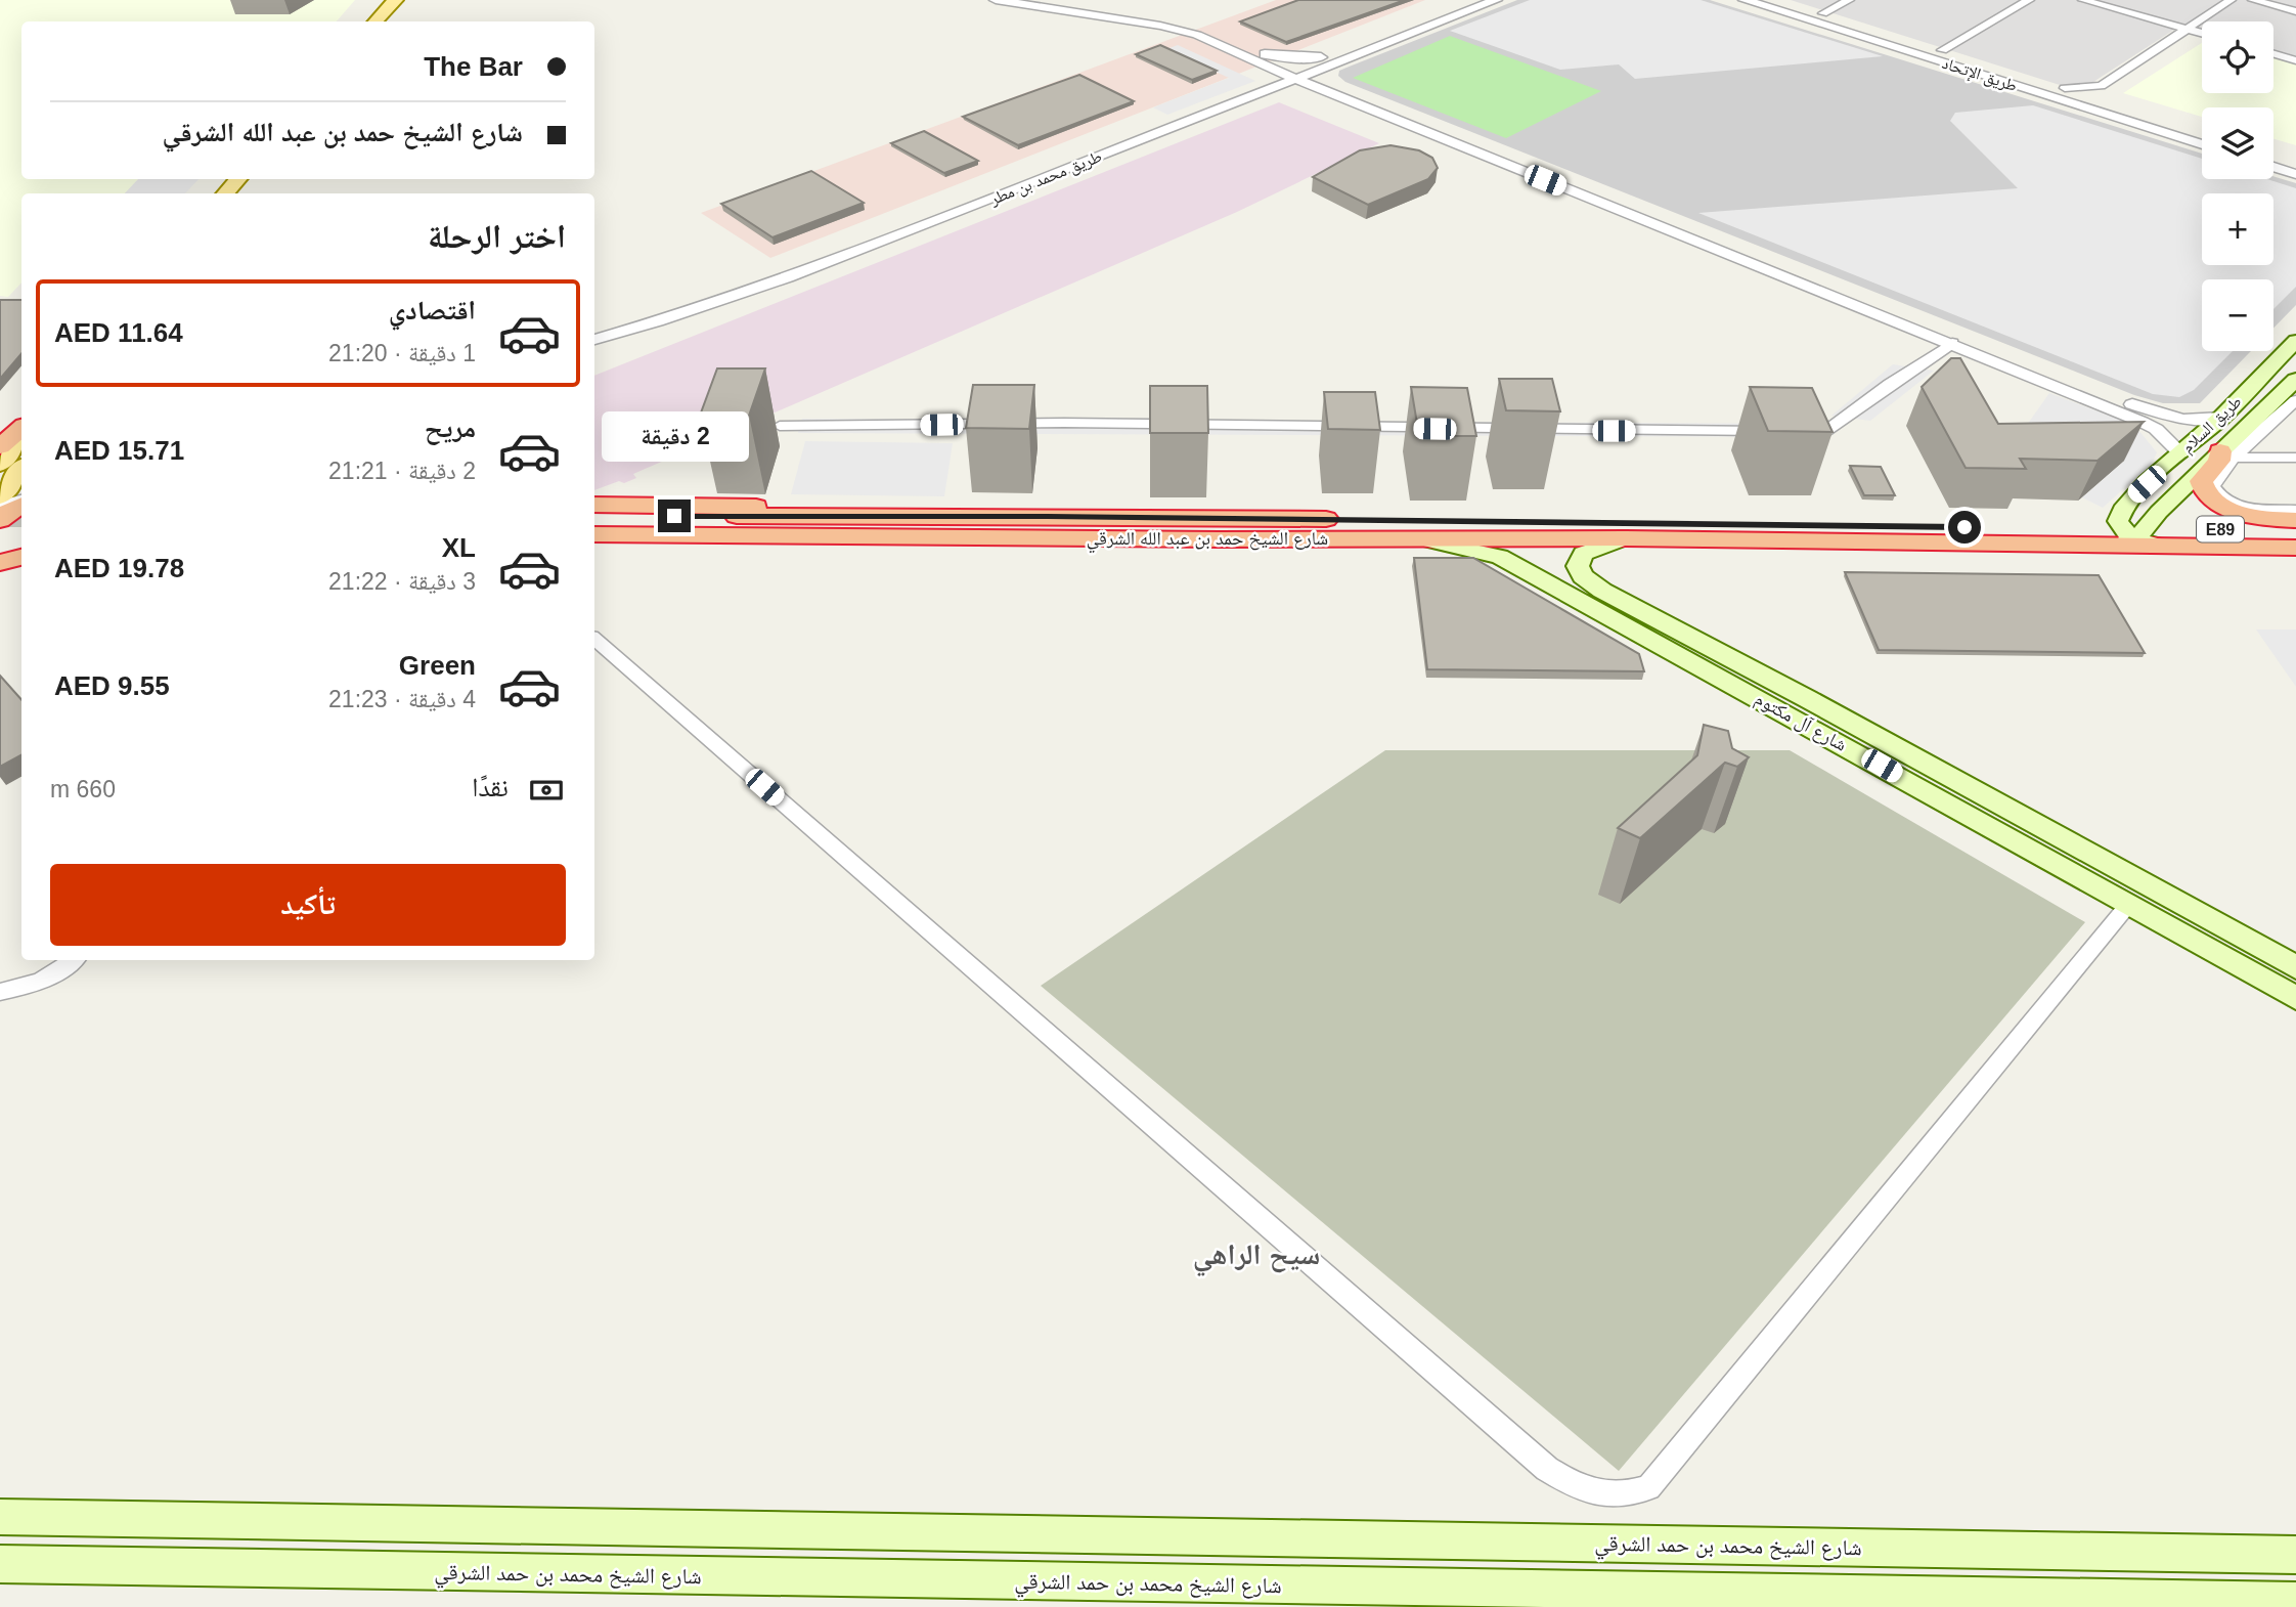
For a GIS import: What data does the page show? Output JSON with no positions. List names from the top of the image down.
{
  "streets": {
    "highway": ["E89", "شارع الشيخ حمد بن عبد الله الشرقي"],
    "main road": ["طريق السلام", "شارع آل مكتوم", "شارع الشيخ محمد بن حمد الشرقي"],
    "street": ["طريق اﻹتحاد", "طريق محمد بن مطر"]
  },
  "crossings": [
    ["طريق السلام", "شارع الشيخ حمد بن عبد الله الشرقي"],
    ["شارع الشيخ حمد بن عبد الله الشرقي", "شارع آل مكتوم"]
  ],
  "districts": ["سيح الراهي"],
  "page": {
    "map_buttons": ["+", "−"],
    "banner": ["The Bar", "شارع الشيخ حمد بن عبد الله الشرقي"],
    "heading": "اختر الرحلة",
    "list": [
      {
        "name": "اقتصادي",
        "note": "1 دقيقة · 21:20",
        "value": "AED 11.64"
      },
      {
        "name": "مريح",
        "note": "2 دقيقة · 21:21",
        "value": "AED 15.71"
      },
      {
        "name": "XL",
        "note": "3 دقيقة · 21:22",
        "value": "AED 19.78"
      },
      {
        "name": "Green",
        "note": "4 دقيقة · 21:23",
        "value": "AED 9.55"
      }
    ],
    "bubble": "2 دقيقة",
    "pay": ["نقدًا", "660 m"],
    "buttons": "تأكيد"
  }
}
